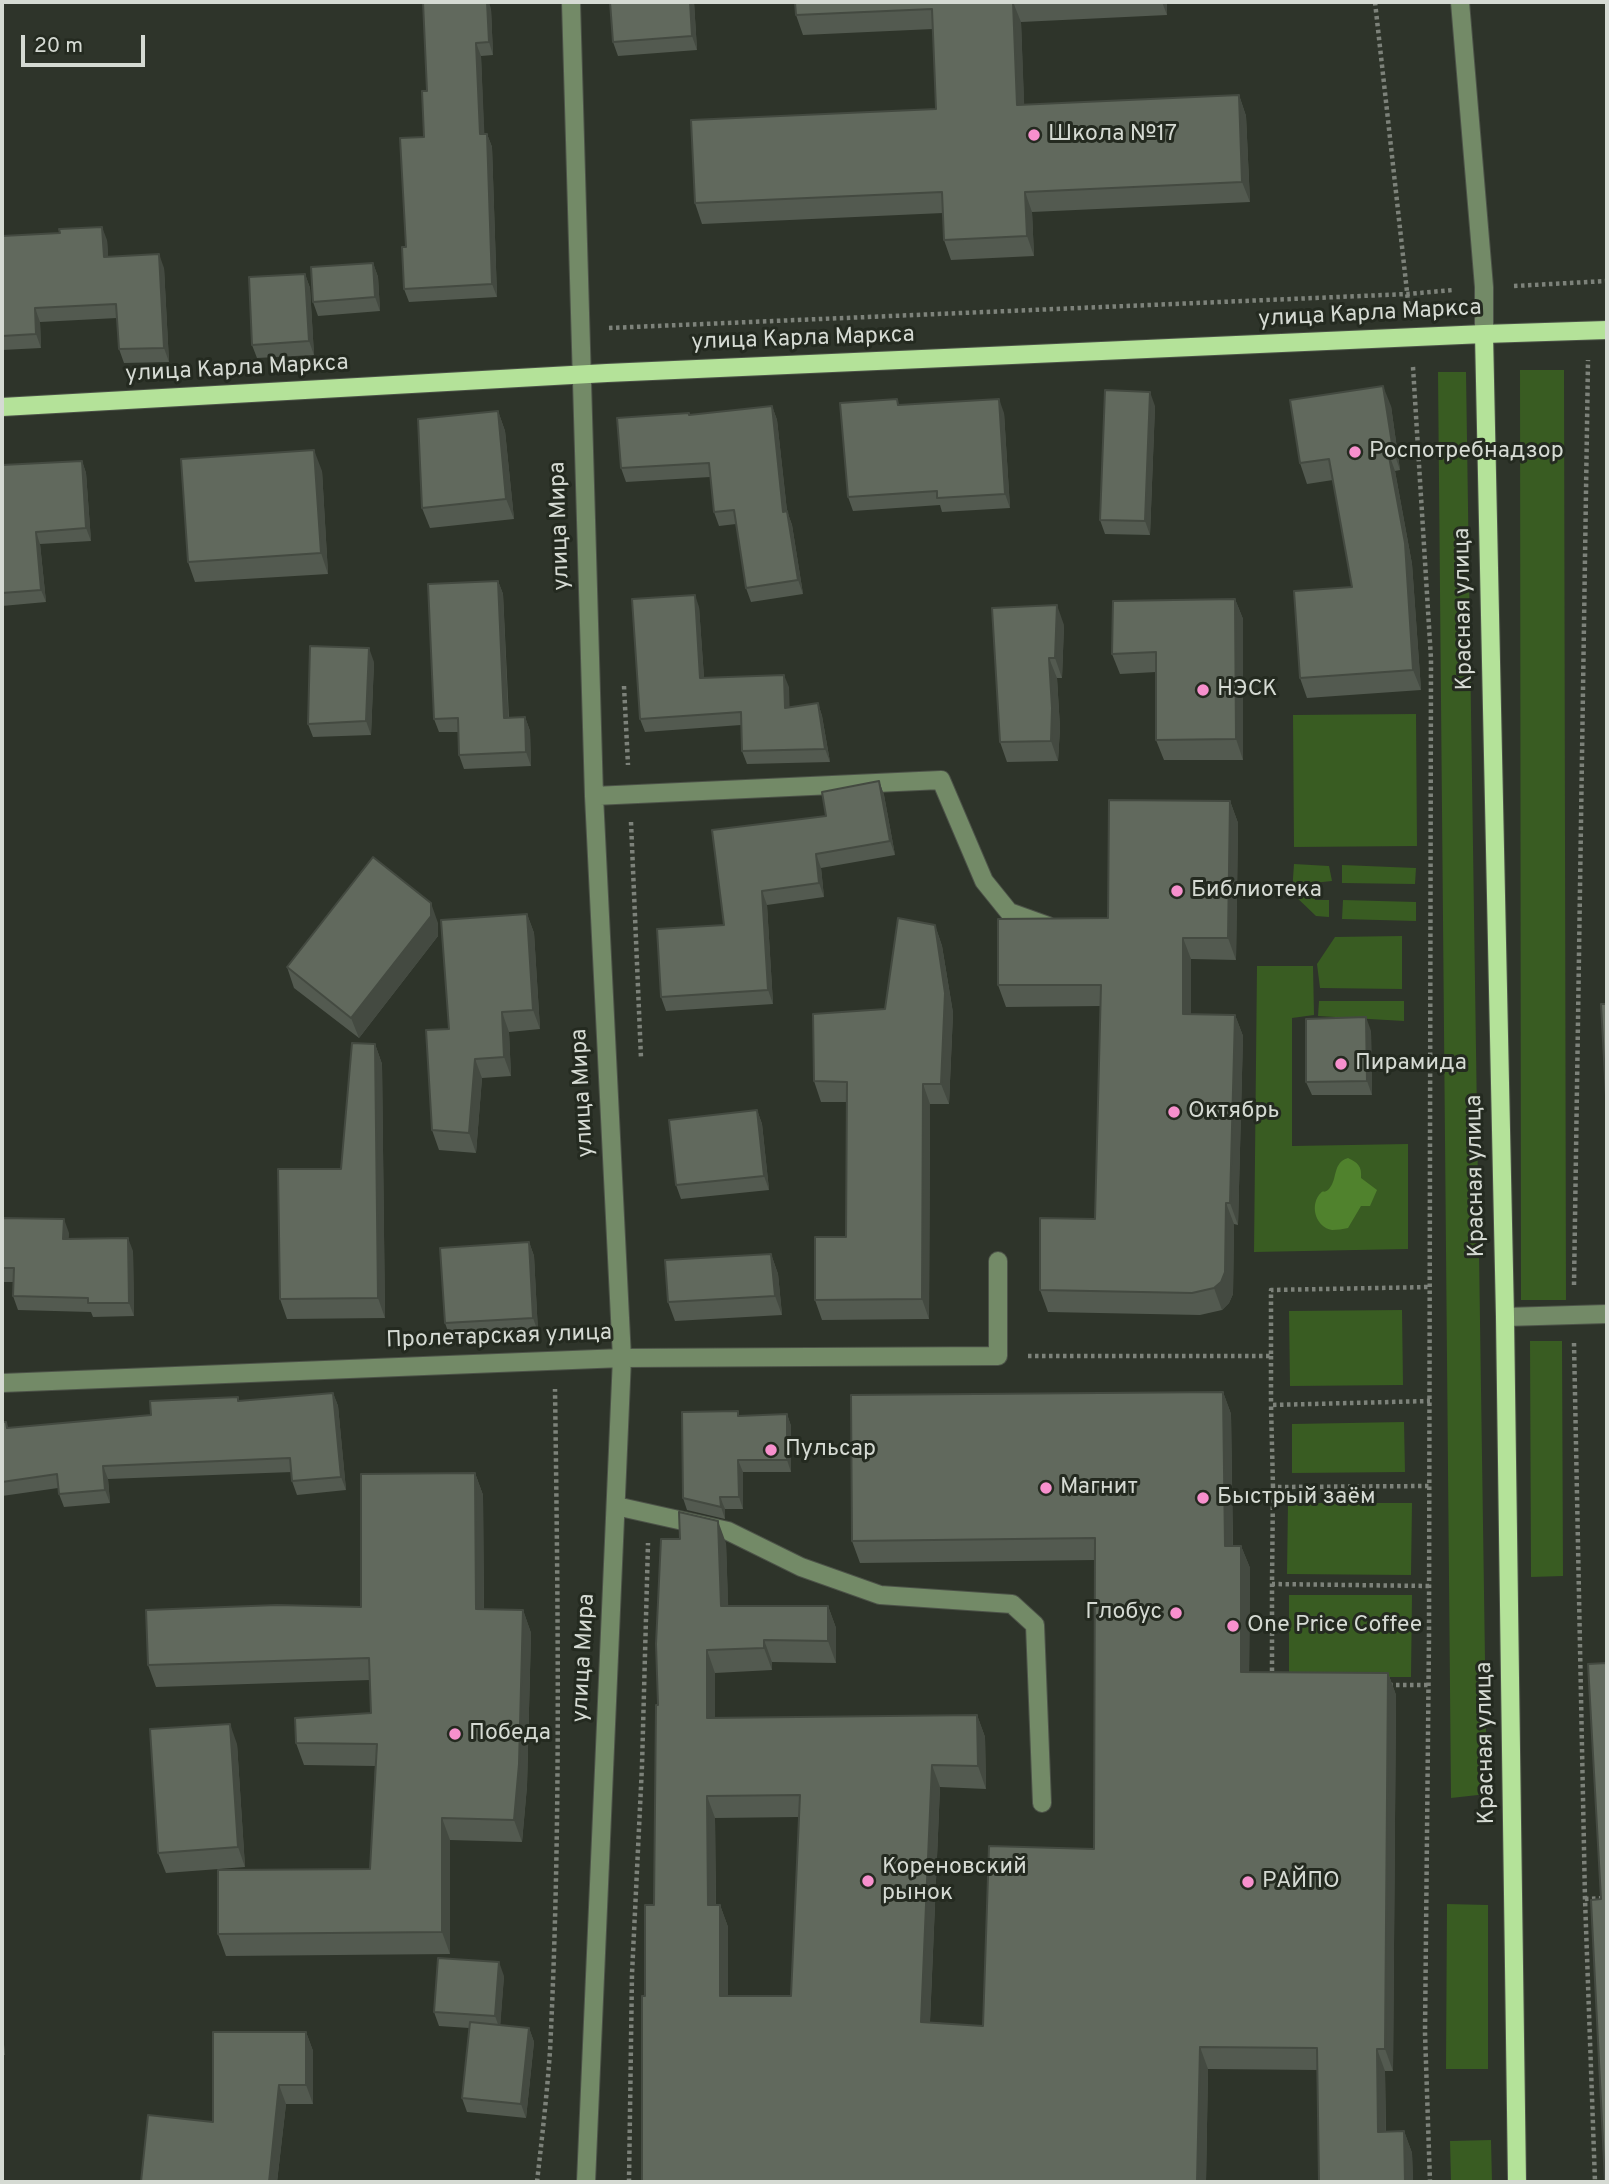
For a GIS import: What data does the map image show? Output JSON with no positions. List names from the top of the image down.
{
  "streets": {
    "main road": ["улица Карла Маркса", "Красная улица"],
    "street": ["улица Мира", "Пролетарская улица"]
  },
  "crossings": [
    ["улица Карла Маркса", "улица Мира"],
    ["улица Карла Маркса", "Красная улица"],
    ["улица Мира", "Пролетарская улица"]
  ],
  "places": [
    "Школа №17",
    "Роспотребнадзор",
    "НЭСК",
    "Библиотека",
    "Пирамида",
    "Октябрь",
    "Пульсар",
    "Магнит",
    "Быстрый заём",
    "Глобус",
    "One Price Coffee",
    "Победа",
    "Кореновский рынок",
    "РАЙПО"
  ],
  "scale_bar": "20 m"
}
